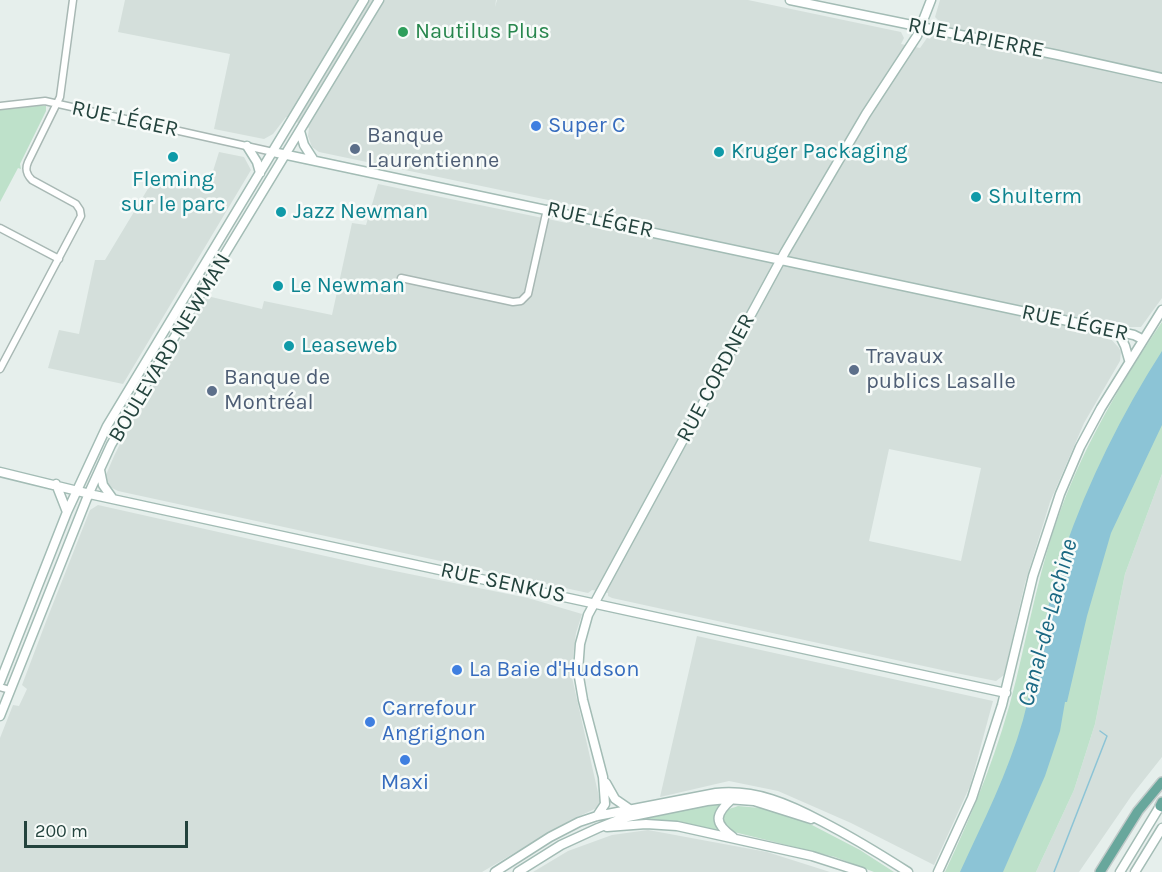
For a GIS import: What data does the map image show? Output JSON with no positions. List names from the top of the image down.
{
  "streets": {
    "main road": [
      "RUE LAPIERRE",
      "RUE LÉGER",
      "BOULEVARD NEWMAN",
      "RUE CORDNER",
      "RUE SENKUS"
    ]
  },
  "crossings": [
    ["RUE LAPIERRE", "RUE CORDNER"],
    ["RUE LÉGER", "BOULEVARD NEWMAN"],
    ["RUE LÉGER", "RUE CORDNER"],
    ["BOULEVARD NEWMAN", "RUE SENKUS"],
    ["RUE CORDNER", "RUE SENKUS"]
  ],
  "water": ["Canal-de-Lachine"],
  "places": [
    "Nautilus Plus",
    "Super C",
    "Banque Laurentienne",
    "Kruger Packaging",
    "Fleming sur le parc",
    "Shulterm",
    "Jazz Newman",
    "Le Newman",
    "Leaseweb",
    "Travaux publics Lasalle",
    "Banque de Montréal",
    "La Baie d'Hudson",
    "Carrefour Angrignon",
    "Maxi"
  ],
  "scale_bar": "200 m"
}
